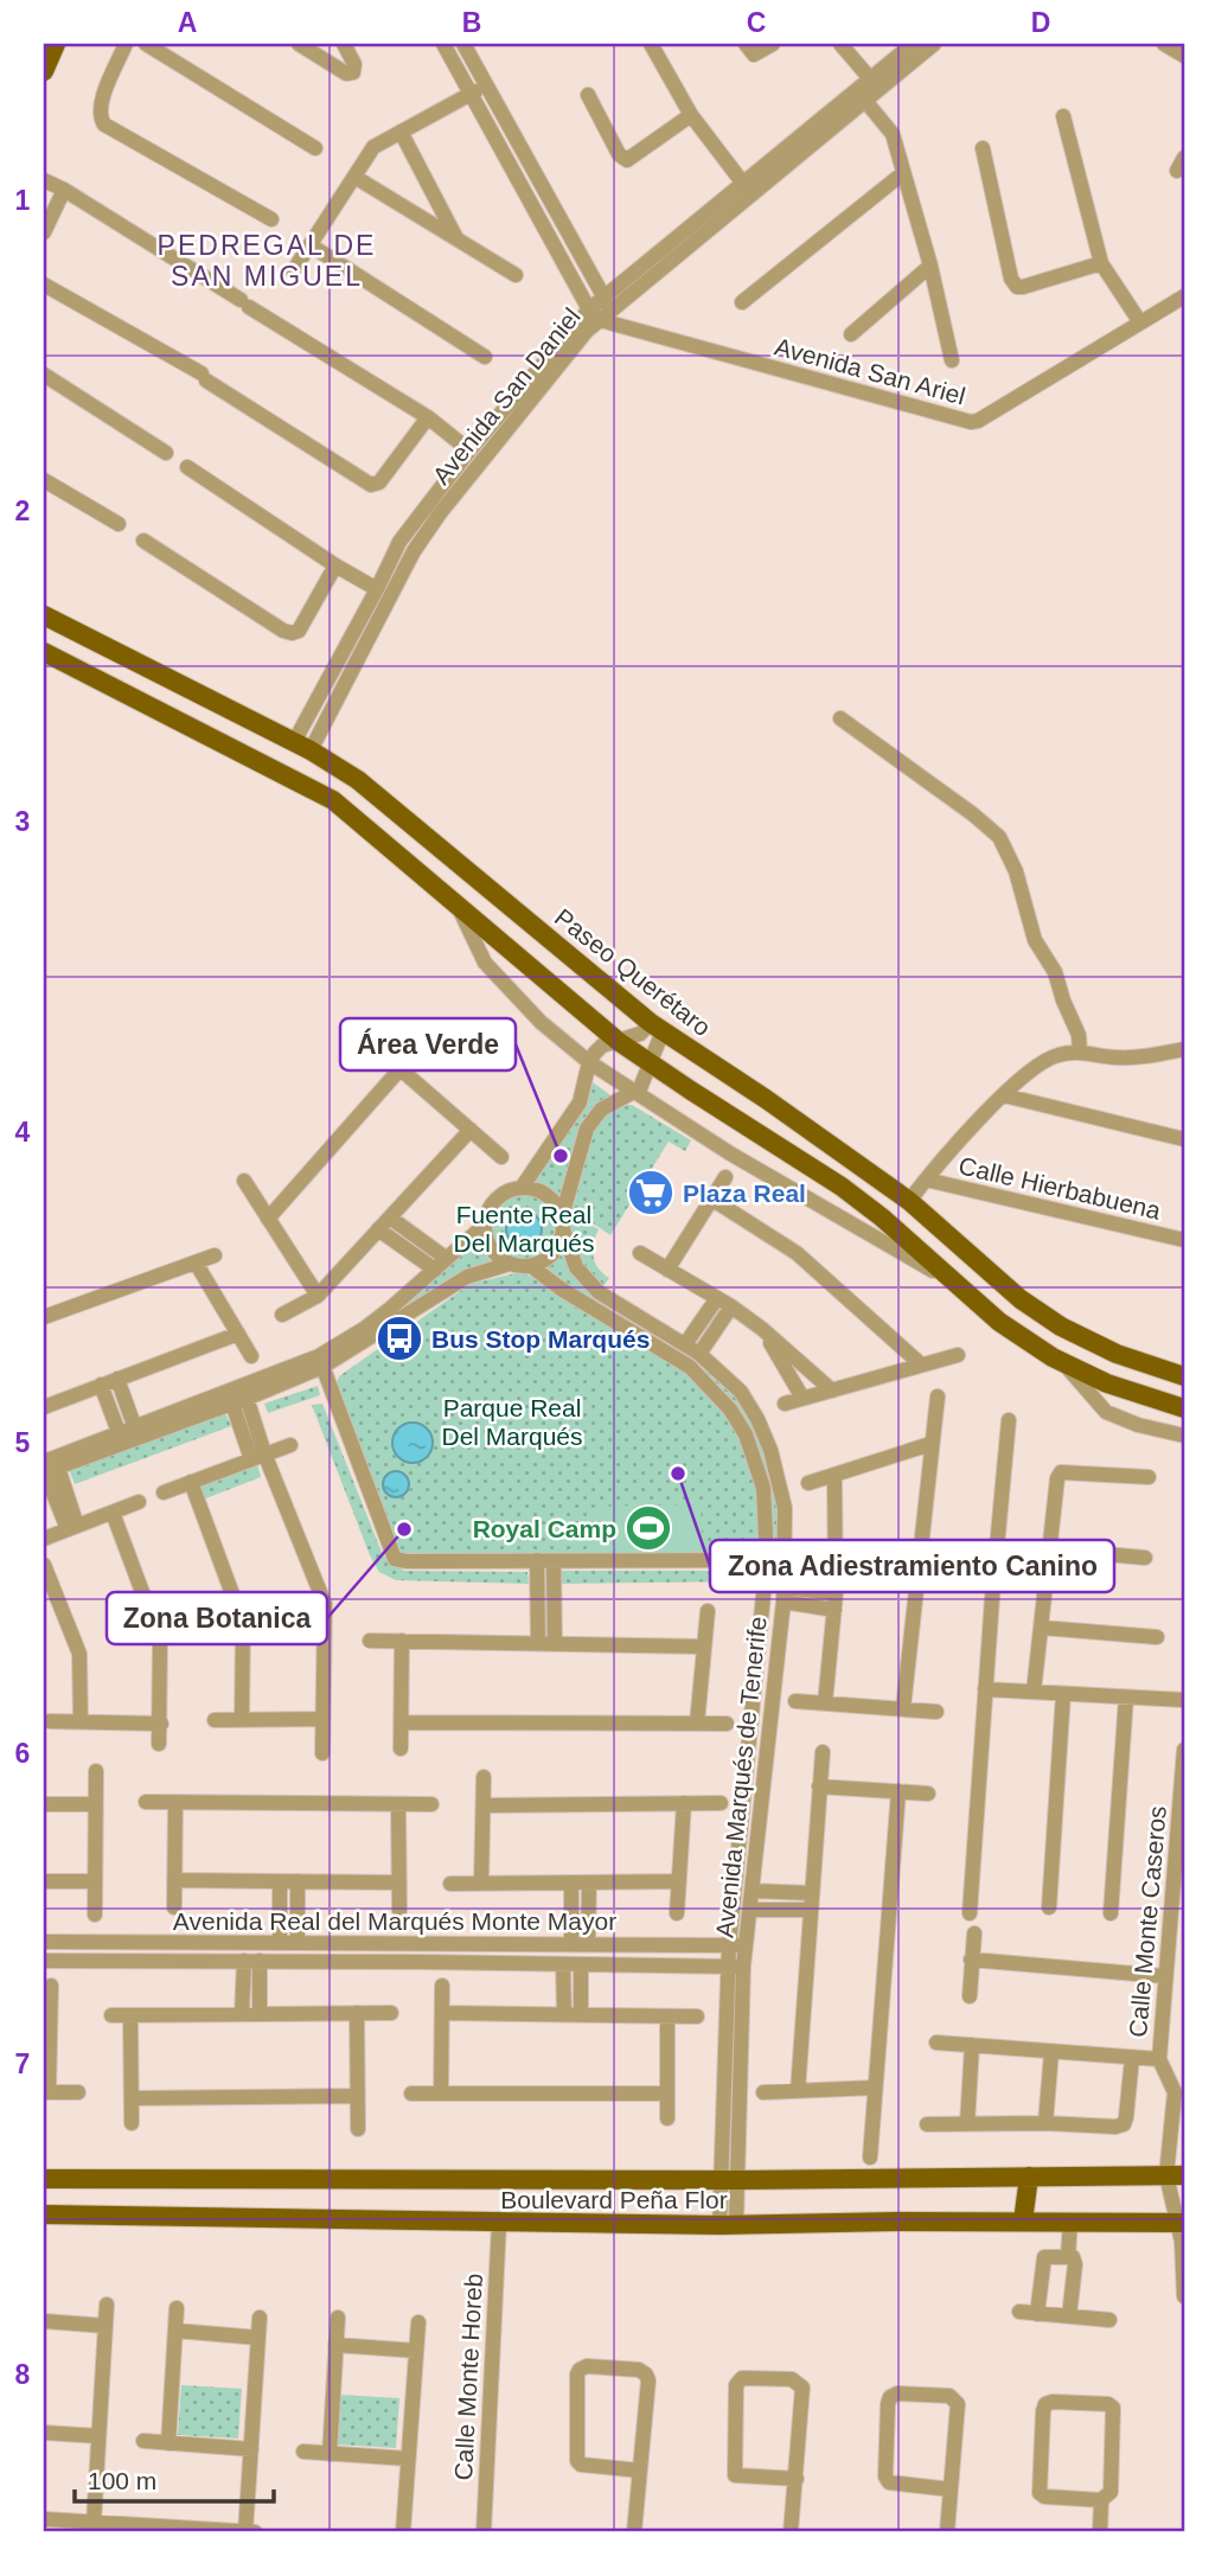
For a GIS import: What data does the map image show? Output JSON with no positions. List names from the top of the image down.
{
  "streets": {
    "main road": ["Paseo Querétaro", "Boulevard Peña Flor"],
    "street": [
      "Avenida San Ariel",
      "Avenida San Daniel",
      "Calle Hierbabuena",
      "Avenida Marqués de Tenerife",
      "Avenida Real del Marqués Monte Mayor",
      "Calle Monte Caseros",
      "Calle Monte Horeb"
    ]
  },
  "crossings": [
    ["Avenida San Ariel", "Avenida San Daniel"],
    ["Avenida San Daniel", "Paseo Querétaro"],
    ["Avenida Marqués de Tenerife", "Avenida Real del Marqués Monte Mayor"],
    ["Avenida Marqués de Tenerife", "Boulevard Peña Flor"],
    ["Calle Monte Caseros", "Boulevard Peña Flor"],
    ["Boulevard Peña Flor", "Calle Monte Horeb"]
  ],
  "districts": ["PEDREGAL DE SAN MIGUEL"],
  "parks": ["Fuente Real Del Marqués", "Parque Real Del Marqués"],
  "places": {
    "other": ["Área Verde", "Zona Adiestramiento Canino", "Zona Botanica"],
    "supermarket": ["Plaza Real"],
    "bus stop": ["Bus Stop Marqués"],
    "sports": ["Royal Camp"]
  },
  "scale_bar": "100 m",
  "grid": {
    "columns": [
      "A",
      "B",
      "C",
      "D"
    ],
    "rows": [
      "1",
      "2",
      "3",
      "4",
      "5",
      "6",
      "7",
      "8"
    ]
  }
}
